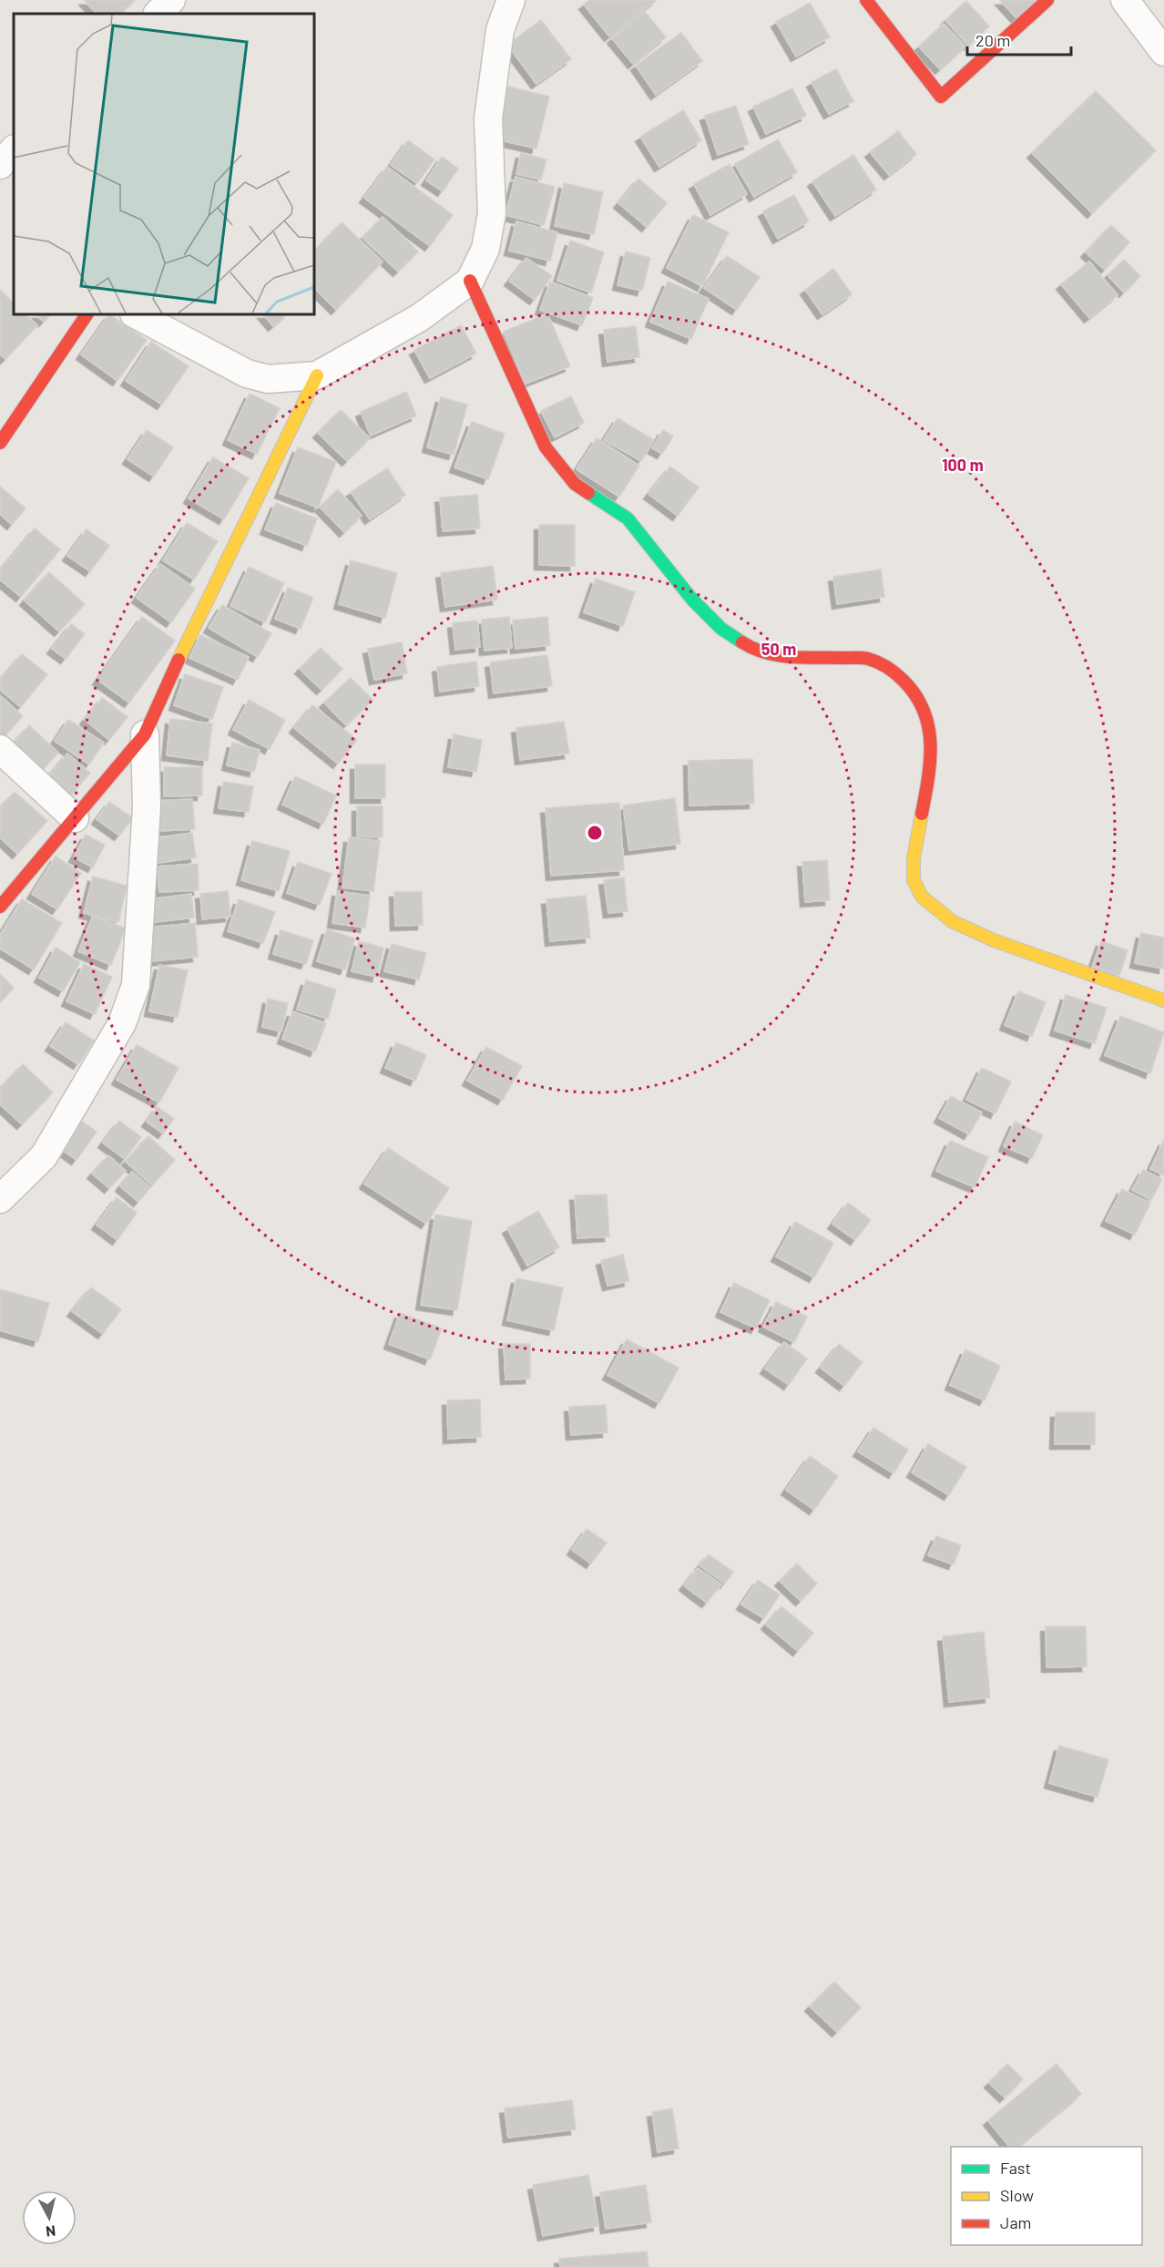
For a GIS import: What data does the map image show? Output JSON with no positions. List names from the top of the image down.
{
  "legend": ["Fast", "Slow", "Jam"],
  "scale_bar": "20 m",
  "north": "bottom",
  "rings": ["100 m", "50 m"]
}
